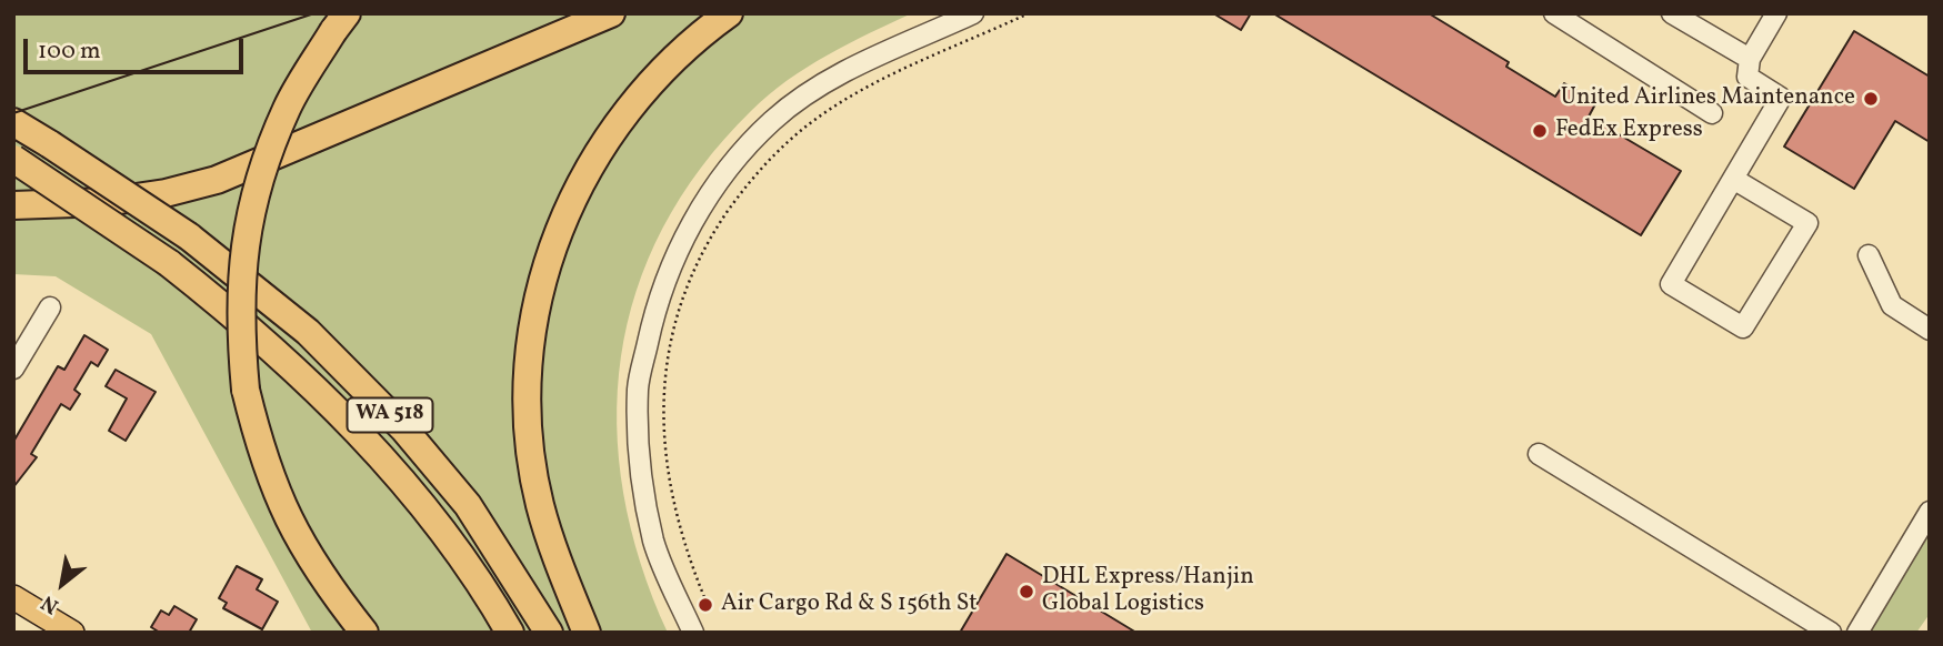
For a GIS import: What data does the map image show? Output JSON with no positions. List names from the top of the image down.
{
  "streets": {
    "highway": ["WA 518"]
  },
  "places": [
    "United Airlines Maintenance",
    "FedEx Express",
    "DHL Express/Hanjin Global Logistics",
    "Air Cargo Rd & S 156th St"
  ],
  "scale_bar": "100 m",
  "north": "bottom left"
}
